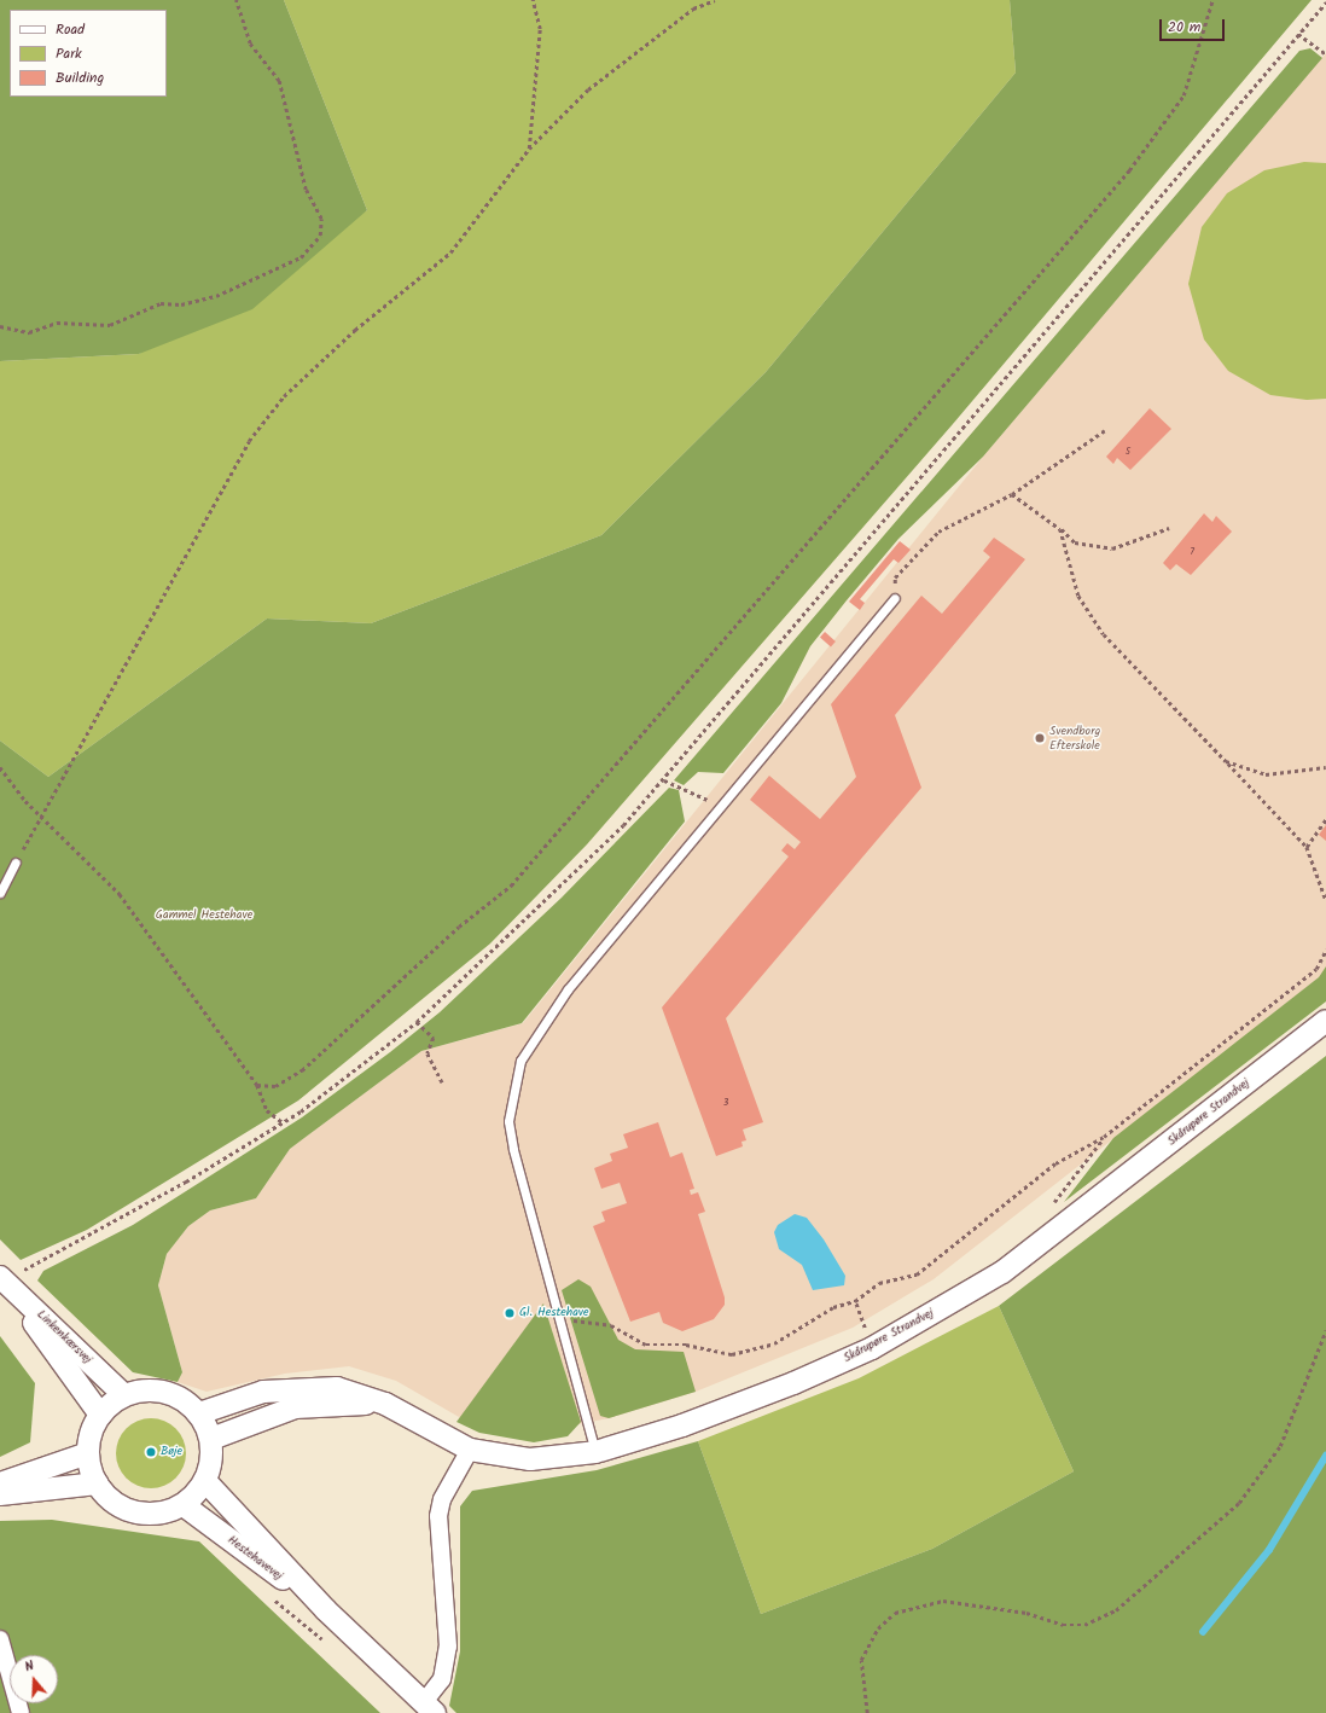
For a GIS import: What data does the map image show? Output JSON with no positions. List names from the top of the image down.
{
  "streets": {
    "street": ["Skårupøre Strandvej", "Linkenkærsvej", "Hestehavevej"]
  },
  "crossings": [
    ["Skårupøre Strandvej", "Linkenkærsvej"],
    ["Skårupøre Strandvej", "Hestehavevej"],
    ["Linkenkærsvej", "Hestehavevej"]
  ],
  "parks": ["Gammel Hestehave"],
  "places": ["Svendborg Efterskole", "Gl. Hestehave", "Bøje"],
  "house_numbers": ["5", "7", "3"],
  "legend": ["Road", "Park", "Building"],
  "scale_bar": "20 m",
  "north": "top"
}
